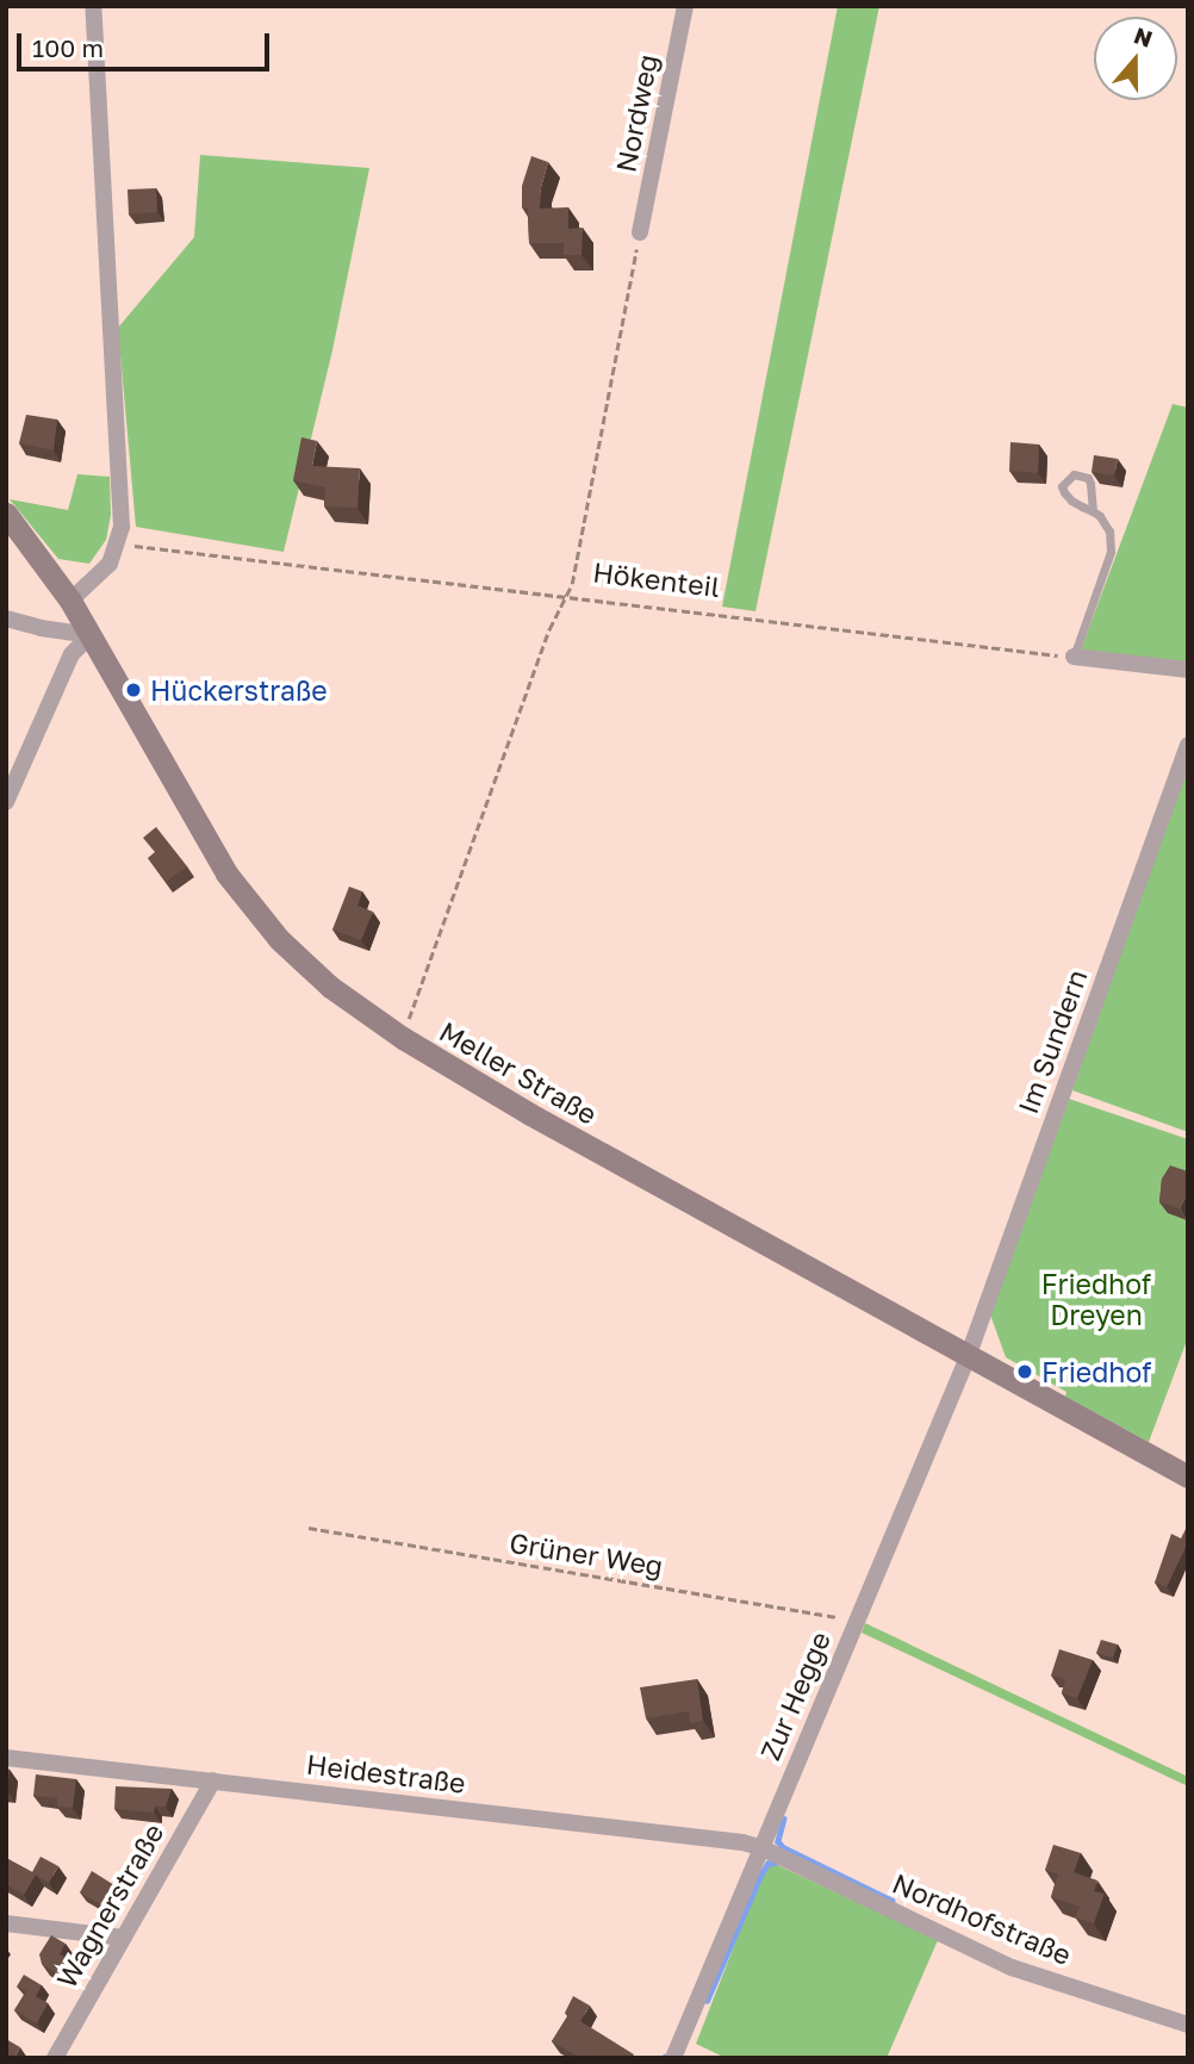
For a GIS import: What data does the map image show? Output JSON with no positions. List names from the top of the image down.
{
  "streets": {
    "main road": ["Meller Straße"],
    "street": [
      "Nordweg",
      "Im Sundern",
      "Zur Hegge",
      "Heidestraße",
      "Wagnerstraße",
      "Nordhofstraße"
    ],
    "path": ["Hökenteil", "Grüner Weg"]
  },
  "crossings": [
    ["Im Sundern", "Meller Straße"],
    ["Im Sundern", "Zur Hegge"],
    ["Meller Straße", "Zur Hegge"],
    ["Grüner Weg", "Zur Hegge"],
    ["Zur Hegge", "Heidestraße"],
    ["Zur Hegge", "Nordhofstraße"],
    ["Heidestraße", "Wagnerstraße"],
    ["Heidestraße", "Nordhofstraße"]
  ],
  "parks": ["Friedhof Dreyen"],
  "places": ["Hückerstraße", "Friedhof"],
  "scale_bar": "100 m",
  "north": "top"
}
